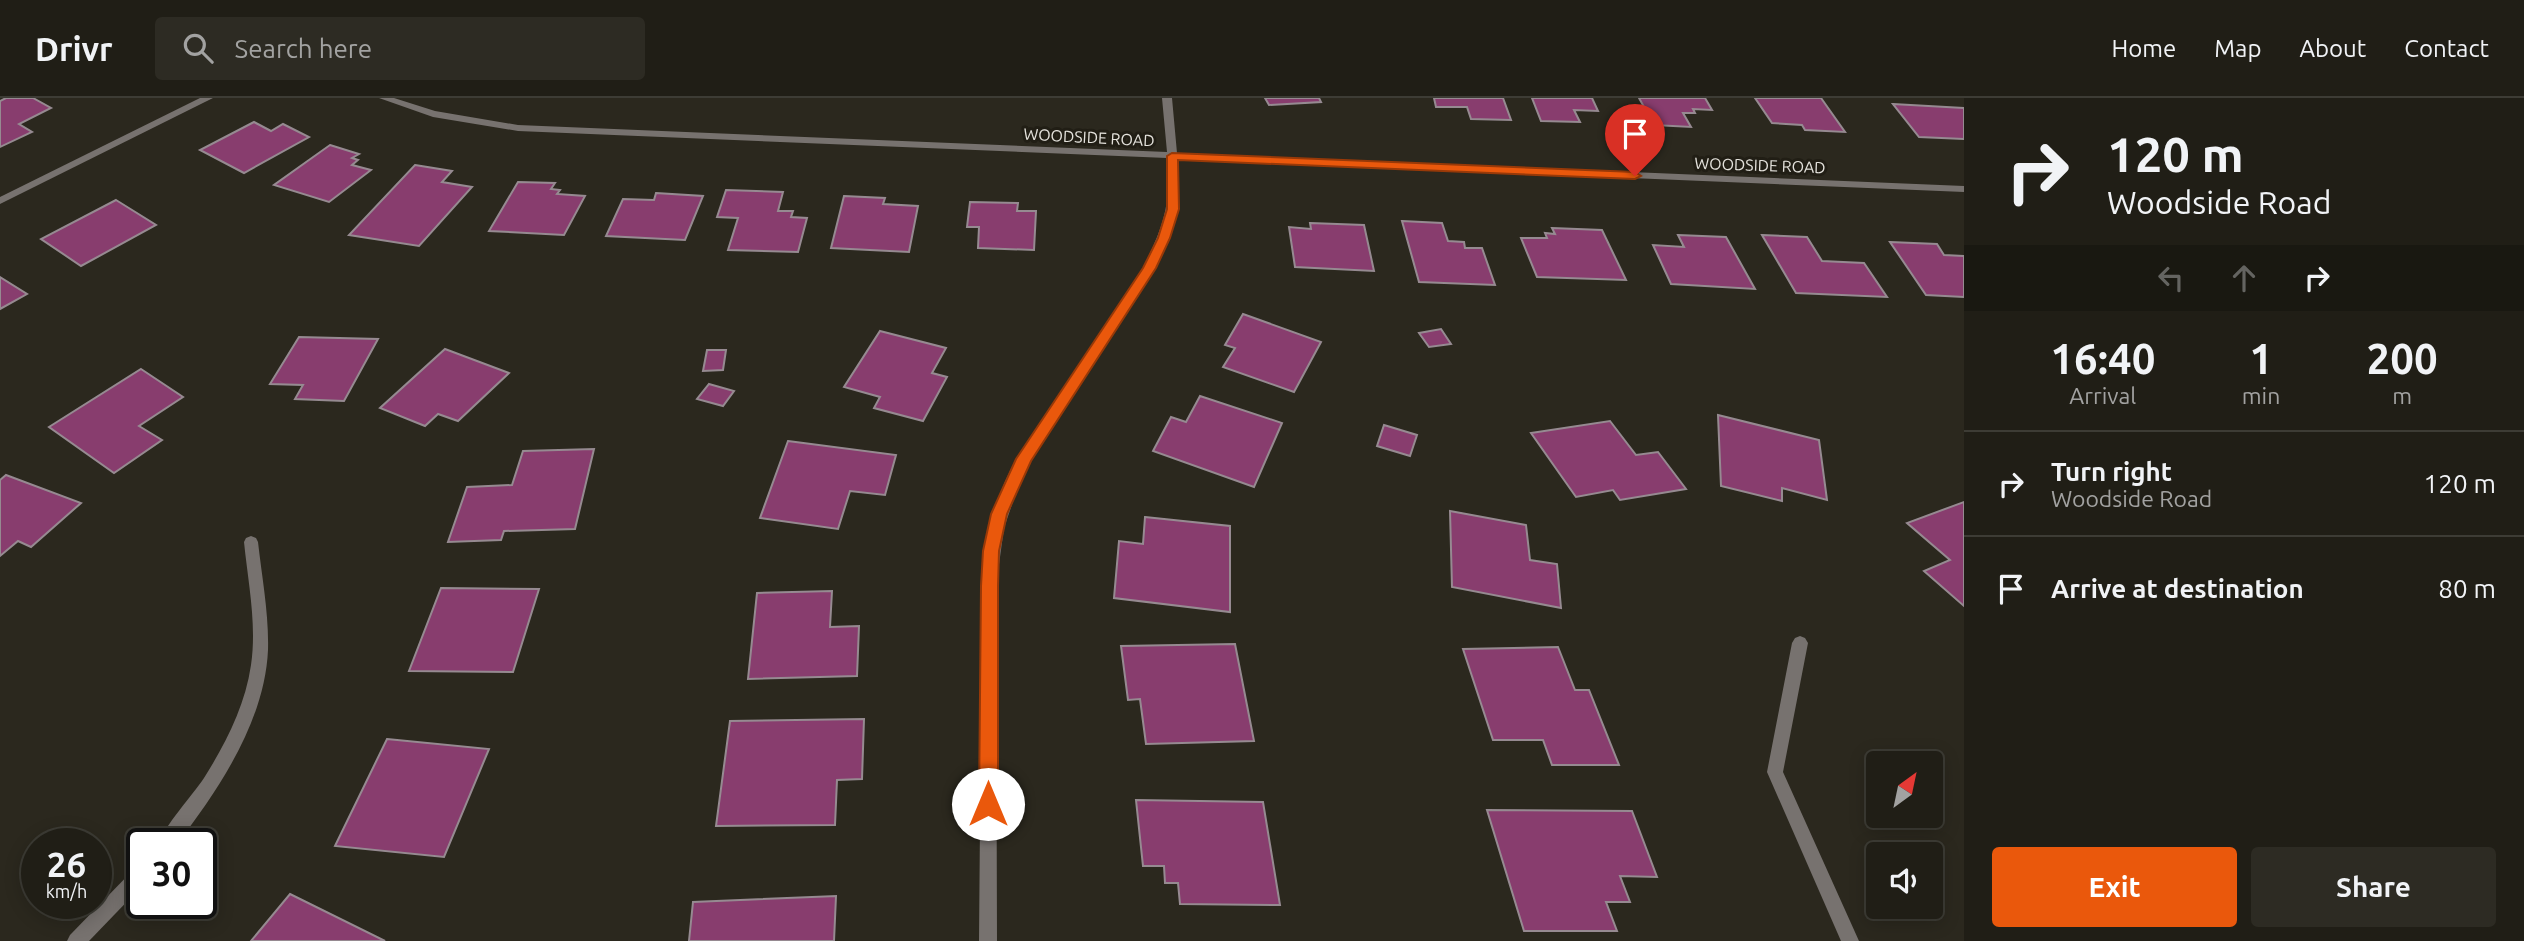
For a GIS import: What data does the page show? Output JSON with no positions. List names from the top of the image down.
{
  "streets": {
    "street": ["WOODSIDE ROAD"]
  },
  "north": "top right",
  "page": {
    "header": "Drivr",
    "search": "Search here",
    "nav": [
      "Home",
      "Map",
      "About",
      "Contact"
    ],
    "turn": ["120 m", "Woodside Road"],
    "eta": [
      "16:40",
      "Arrival",
      "1",
      "min",
      "200",
      "m"
    ],
    "list": [
      {
        "name": "Turn right",
        "note": "Woodside Road",
        "value": "120 m"
      },
      {
        "name": "Arrive at destination",
        "value": "80 m"
      }
    ],
    "speed": "26 km/h",
    "limit": "30",
    "buttons": ["Exit", "Share"]
  }
}
